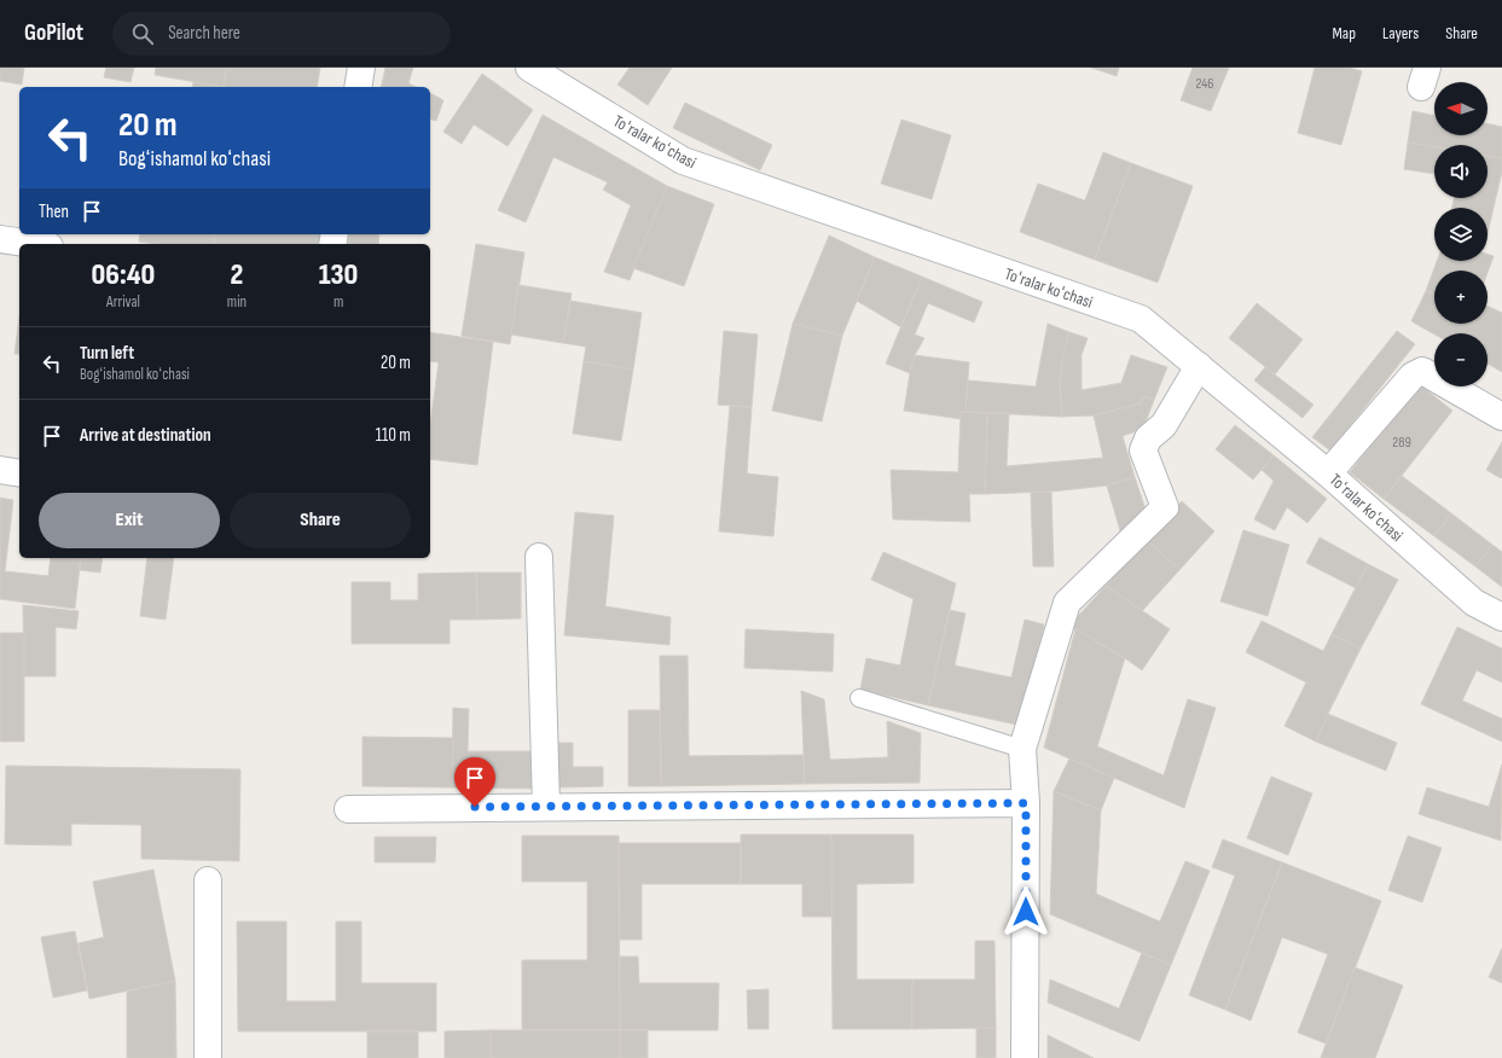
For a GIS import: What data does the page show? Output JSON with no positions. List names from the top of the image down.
{
  "streets": {
    "street": ["Toʻralar koʻchasi"]
  },
  "house_numbers": ["246", "289"],
  "north": "left",
  "page": {
    "header": "GoPilot",
    "search": "Search here",
    "nav": ["Map", "Layers", "Share"],
    "map_buttons": ["+", "−"],
    "turn": ["20 m", "Bogʻishamol koʻchasi"],
    "then": "Then",
    "eta": [
      "06:40",
      "Arrival",
      "2",
      "min",
      "130",
      "m"
    ],
    "list": [
      {
        "name": "Turn left",
        "note": "Bogʻishamol koʻchasi",
        "value": "20 m"
      },
      {
        "name": "Arrive at destination",
        "value": "110 m"
      }
    ],
    "buttons": ["Exit", "Share"]
  }
}
